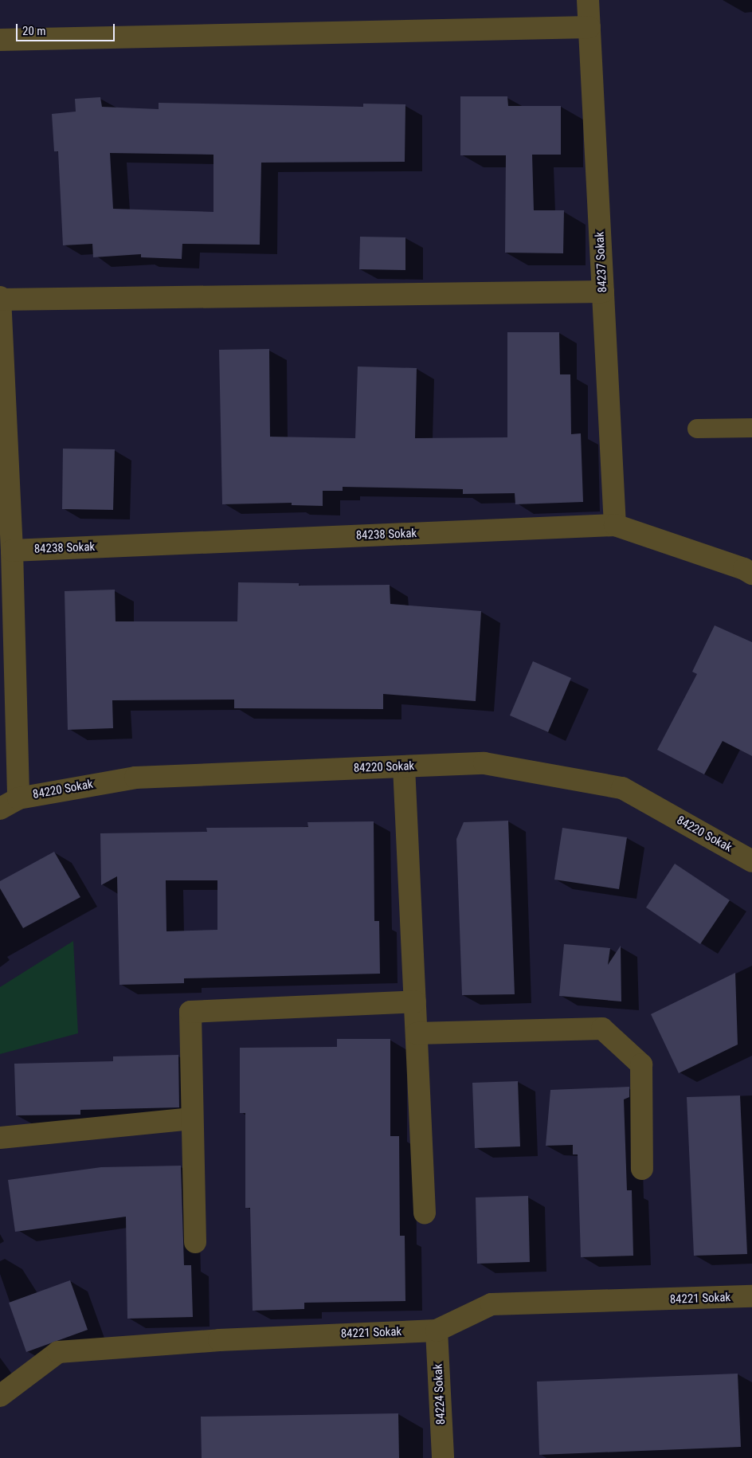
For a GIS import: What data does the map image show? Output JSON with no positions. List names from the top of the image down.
{
  "streets": {
    "street": [
      "84237 Sokak",
      "84238 Sokak",
      "84220 Sokak",
      "84221 Sokak",
      "84224 Sokak"
    ]
  },
  "crossings": [
    ["84237 Sokak", "84238 Sokak"],
    ["84221 Sokak", "84224 Sokak"]
  ],
  "scale_bar": "20 m"
}
